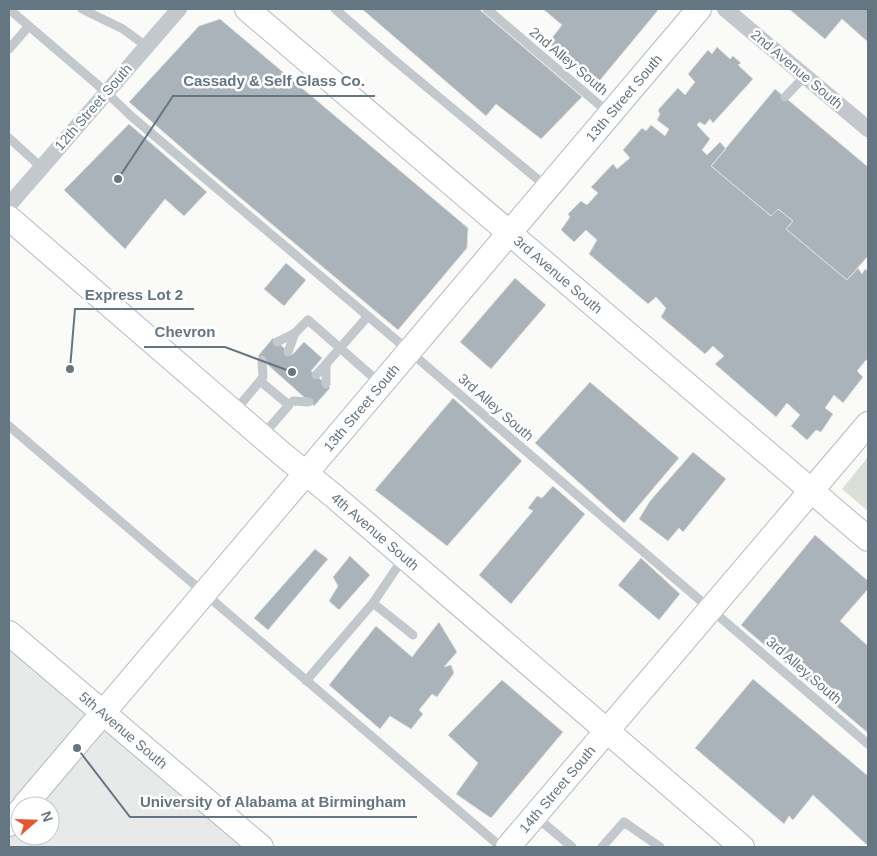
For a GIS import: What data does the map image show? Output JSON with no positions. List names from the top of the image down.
{
  "streets": {
    "street": [
      "2nd Avenue South",
      "13th Street South",
      "12th Street South",
      "3rd Avenue South",
      "4th Avenue South",
      "5th Avenue South",
      "14th Street South"
    ],
    "lane": ["2nd Alley South", "3rd Alley South"]
  },
  "crossings": [
    ["2nd Alley South", "13th Street South"],
    ["13th Street South", "3rd Avenue South"],
    ["13th Street South", "3rd Alley South"],
    ["13th Street South", "4th Avenue South"],
    ["13th Street South", "5th Avenue South"],
    ["12th Street South", "3rd Alley South"],
    ["3rd Avenue South", "14th Street South"],
    ["3rd Alley South", "14th Street South"],
    ["4th Avenue South", "14th Street South"]
  ],
  "places": [
    "Cassady & Self Glass Co.",
    "Express Lot 2",
    "Chevron",
    "University of Alabama at Birmingham"
  ],
  "north": "right"
}
